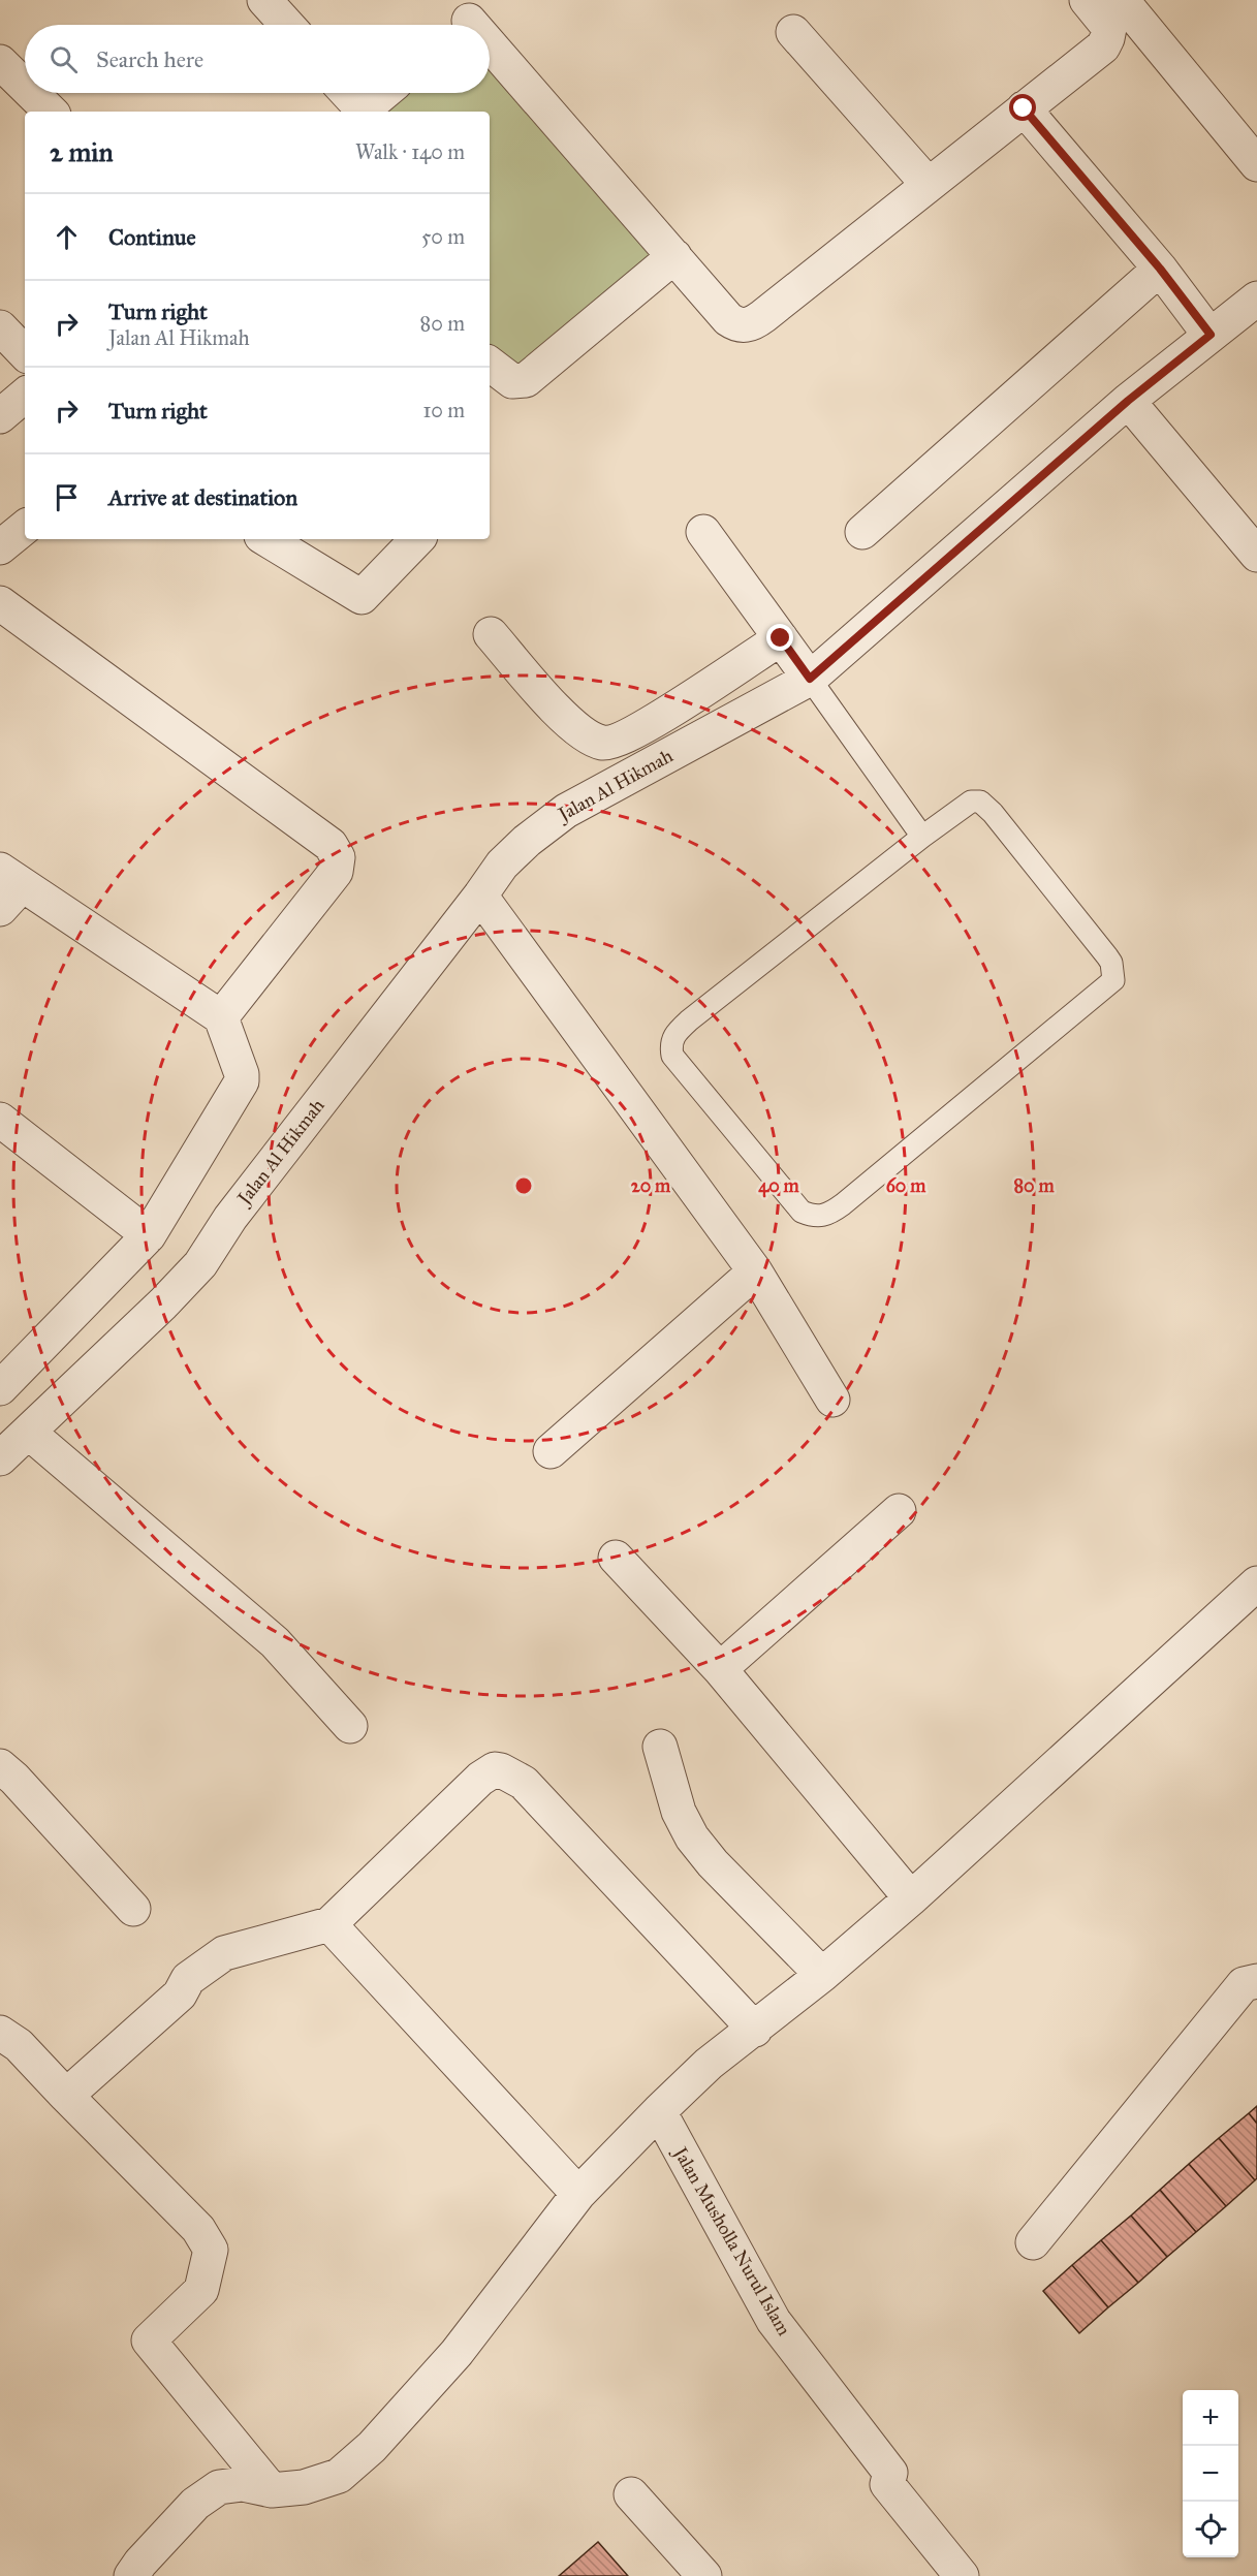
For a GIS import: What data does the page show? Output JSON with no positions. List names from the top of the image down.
{
  "streets": {
    "street": ["Jalan Al Hikmah", "Jalan Musholla Nurul Islam"]
  },
  "page": {
    "search": "Search here",
    "heading": ["2 min", "Walk · 140 m"],
    "list": [
      ["Continue", "50 m"],
      ["Turn right", "Jalan Al Hikmah", "80 m"],
      ["Turn right", "10 m"],
      "Arrive at destination"
    ],
    "map_buttons": ["+", "−"]
  },
  "rings": [
    "20 m",
    "40 m",
    "60 m",
    "80 m"
  ]
}
